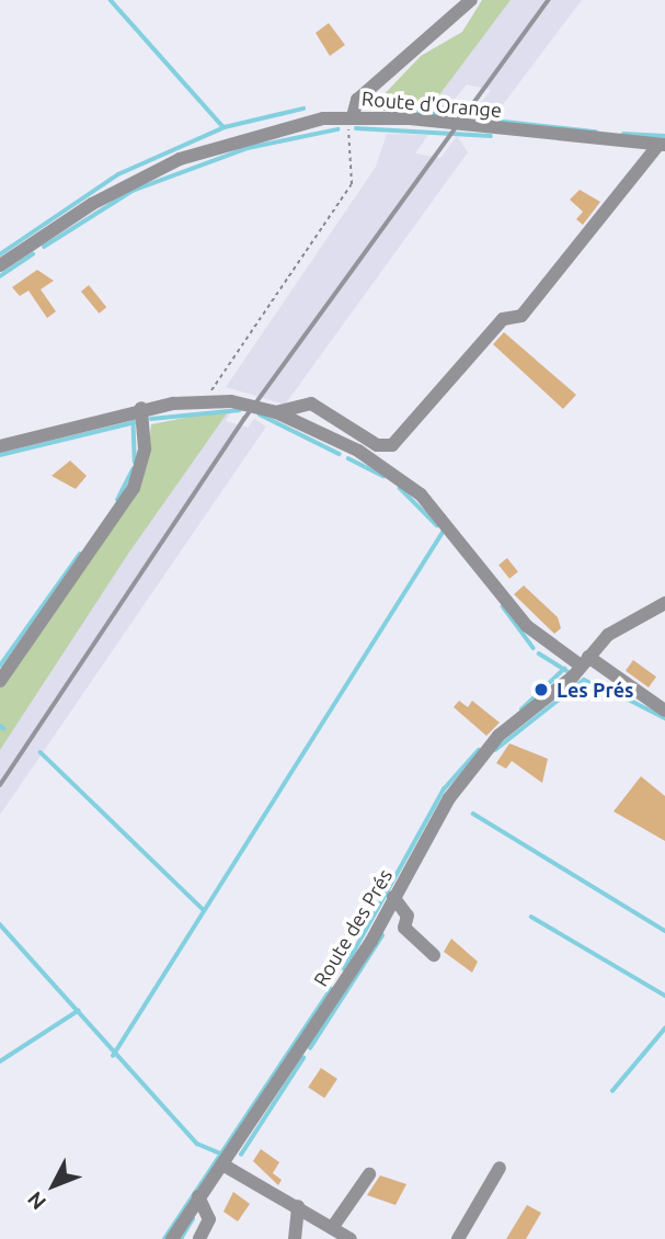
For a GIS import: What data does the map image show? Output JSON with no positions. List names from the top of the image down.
{
  "streets": {
    "street": ["Route d'Orange", "Route des Prés"]
  },
  "places": ["Les Prés"],
  "north": "bottom left"
}
